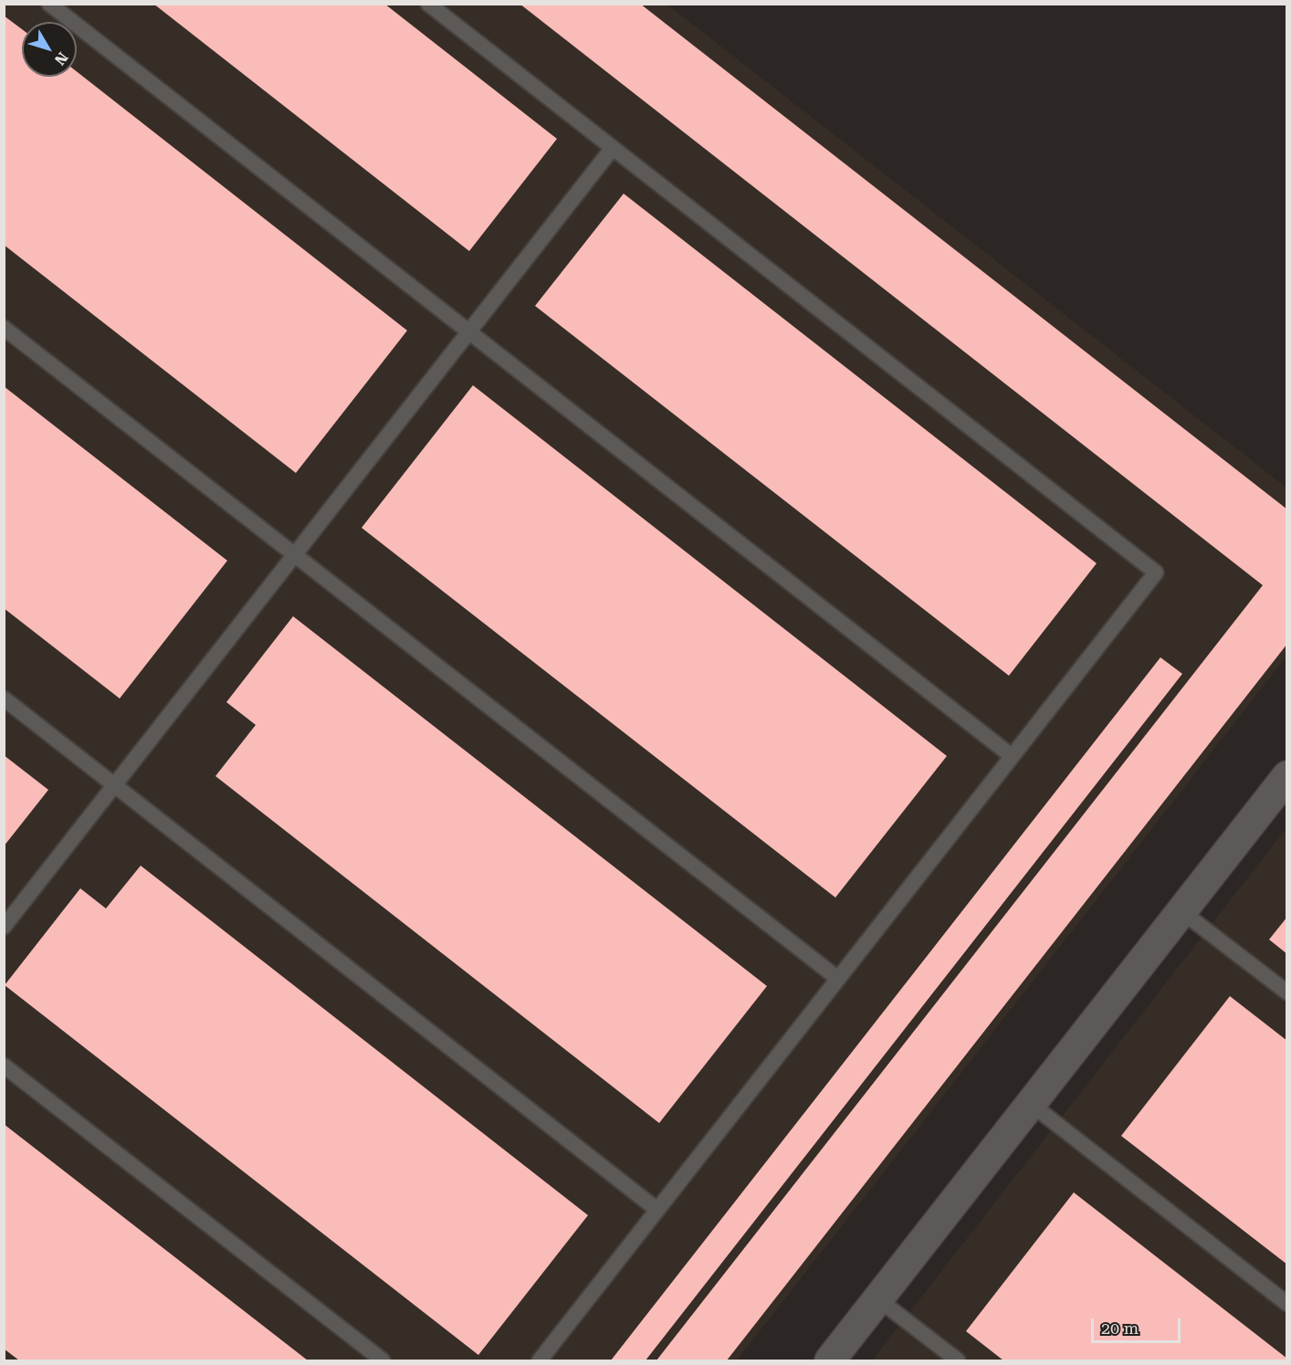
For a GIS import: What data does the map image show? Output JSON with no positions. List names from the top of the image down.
{
  "scale_bar": "20 m",
  "north": "bottom right"
}
